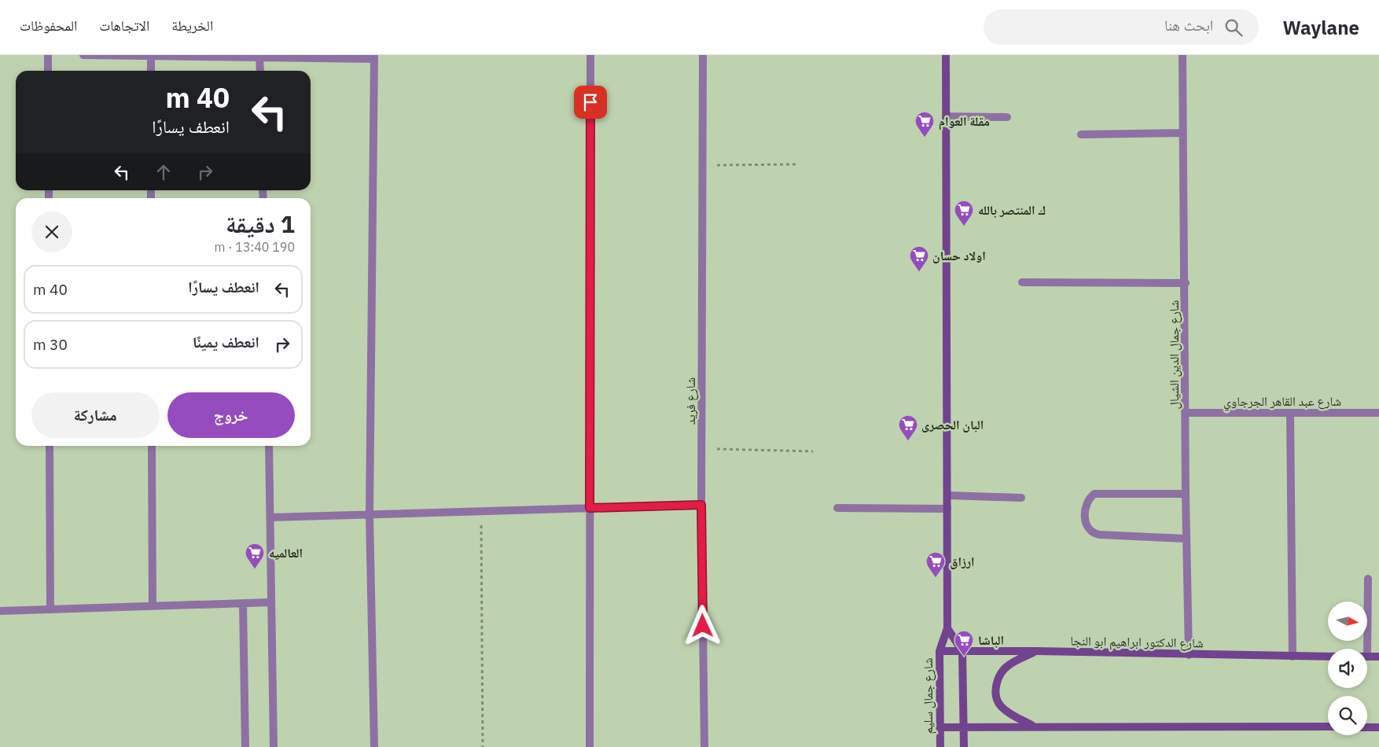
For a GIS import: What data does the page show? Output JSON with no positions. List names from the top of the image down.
{
  "streets": {
    "main road": ["شارع الدكتور ابراهيم ابو النجا", "شارع جمال سليم"],
    "street": ["شارع جمال الدين الشيال", "شارع فريد", "شارع عبد القاهر الجرجاوي"]
  },
  "crossings": [
    ["شارع جمال الدين الشيال", "شارع عبد القاهر الجرجاوي"],
    ["شارع جمال الدين الشيال", "شارع الدكتور ابراهيم ابو النجا"],
    ["شارع الدكتور ابراهيم ابو النجا", "شارع جمال سليم"]
  ],
  "places": {
    "supermarket": [
      "مقلة العوام",
      "ك المنتصر بالله",
      "اولاد حسان",
      "البان الحصرى",
      "العالميه",
      "ارزاق",
      "الباشا"
    ]
  },
  "north": "right",
  "page": {
    "header": "Waylane",
    "search": "ابحث هنا",
    "nav": ["الخريطة", "الاتجاهات", "المحفوظات"],
    "turn": ["40 m", "انعطف يسارًا"],
    "heading": ["1 دقيقة", "190 m · 13:40"],
    "list": [
      {
        "name": "انعطف يسارًا",
        "value": "40 m"
      },
      {
        "name": "انعطف يمينًا",
        "value": "30 m"
      }
    ],
    "buttons": ["خروج", "مشاركة"]
  }
}
